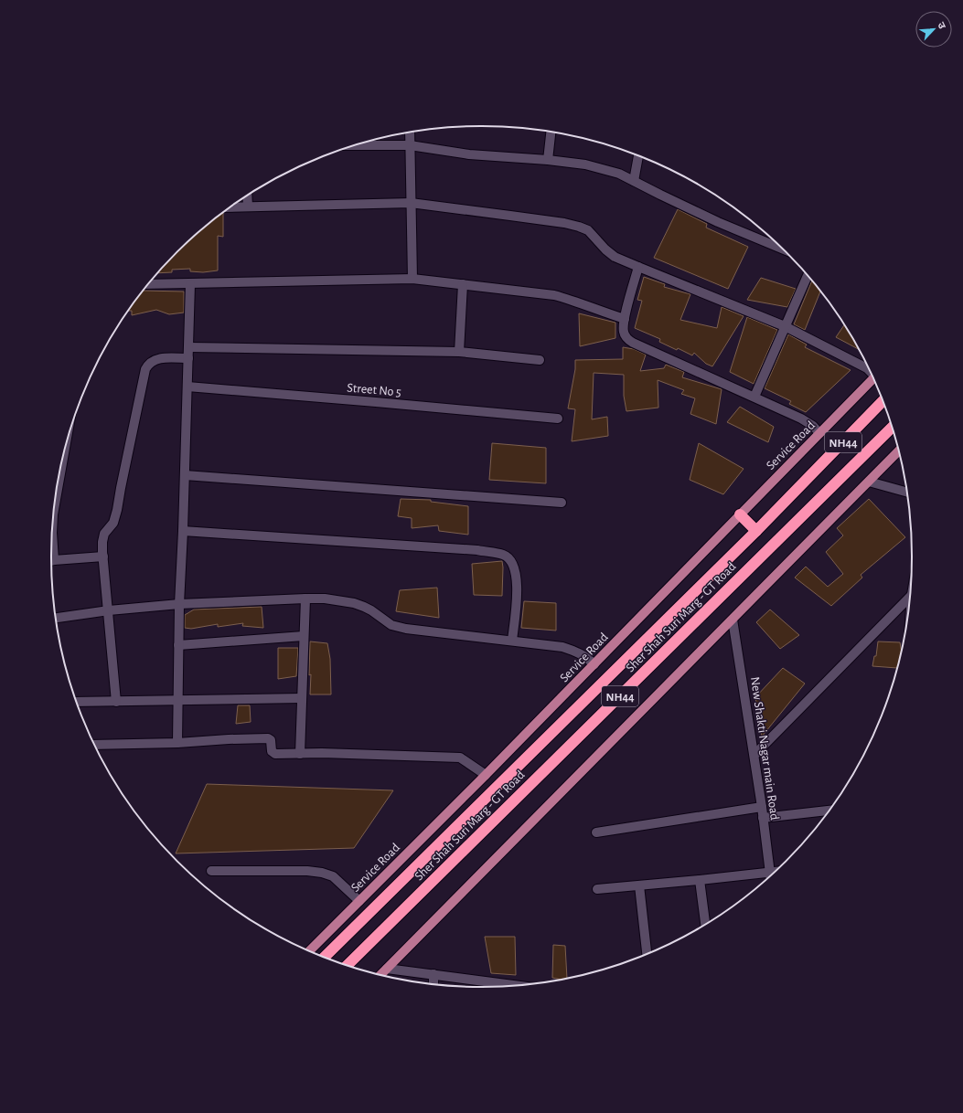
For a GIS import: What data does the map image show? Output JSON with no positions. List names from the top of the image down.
{
  "streets": {
    "highway": ["NH44", "Sher Shah Suri Marg - GT Road"],
    "main road": ["Service Road"],
    "street": ["Street No 5", "New Shakti Nagar main Road"]
  },
  "crossings": [
    ["NH44", "Sher Shah Suri Marg - GT Road"]
  ],
  "north": "top right"
}
